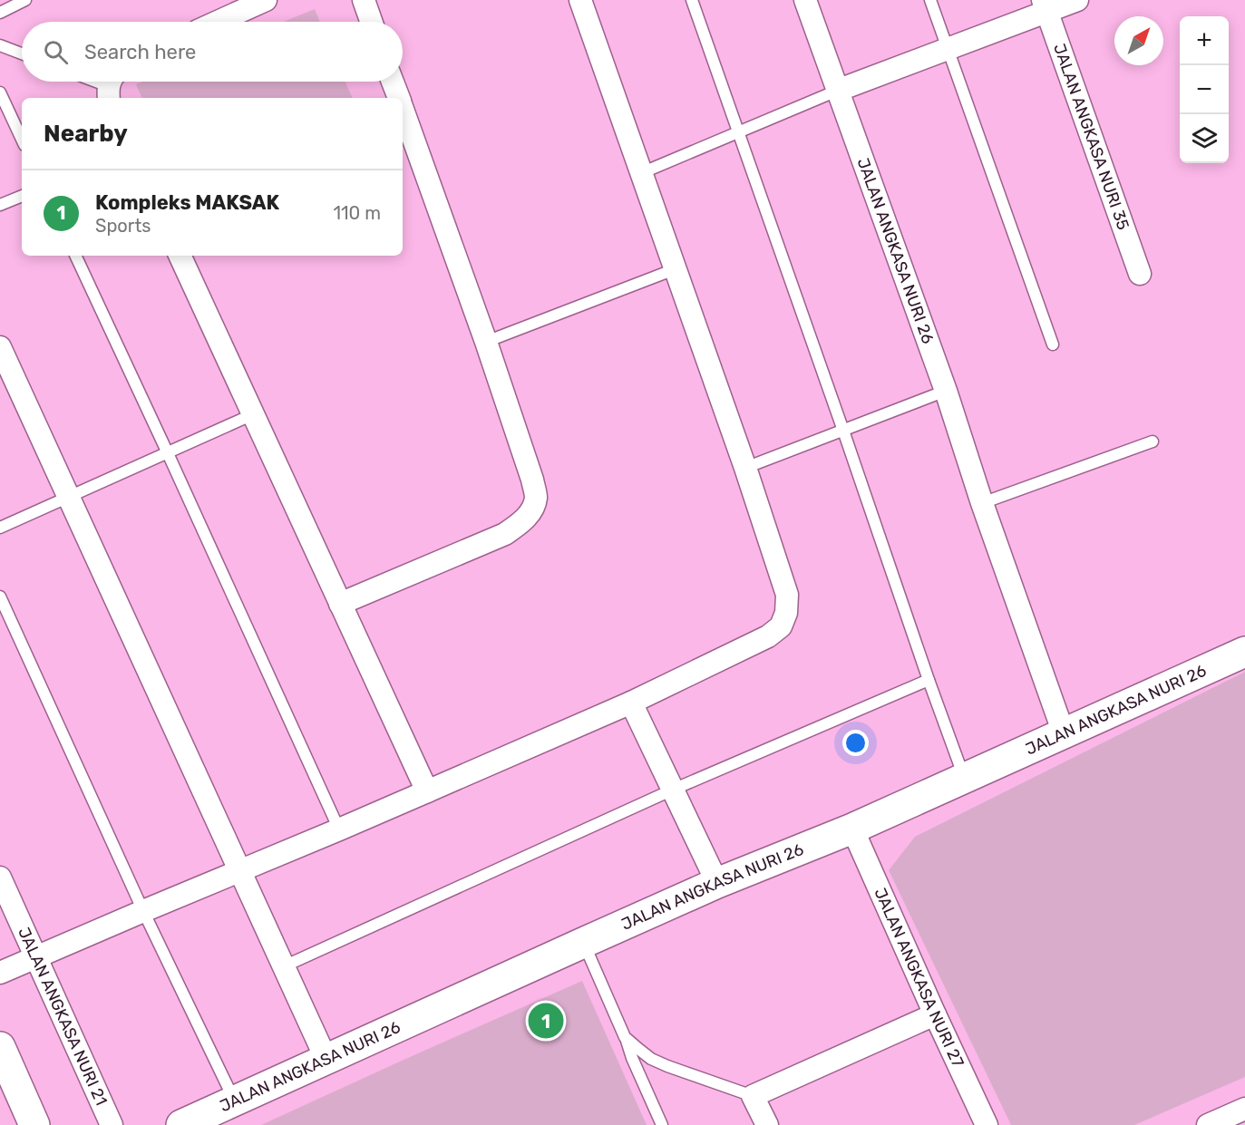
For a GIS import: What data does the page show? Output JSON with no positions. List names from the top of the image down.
{
  "streets": {
    "street": [
      "JALAN ANGKASA NURI 35",
      "JALAN ANGKASA NURI 26",
      "JALAN ANGKASA NURI 27",
      "JALAN ANGKASA NURI 21"
    ]
  },
  "crossings": [
    ["JALAN ANGKASA NURI 26", "JALAN ANGKASA NURI 27"]
  ],
  "north": "top right",
  "page": {
    "map_buttons": ["+", "−"],
    "search": "Search here",
    "heading": "Nearby",
    "list": [
      {
        "mark": "1",
        "name": "Kompleks MAKSAK",
        "note": "Sports",
        "value": "110 m"
      }
    ],
    "pins": "1"
  }
}
